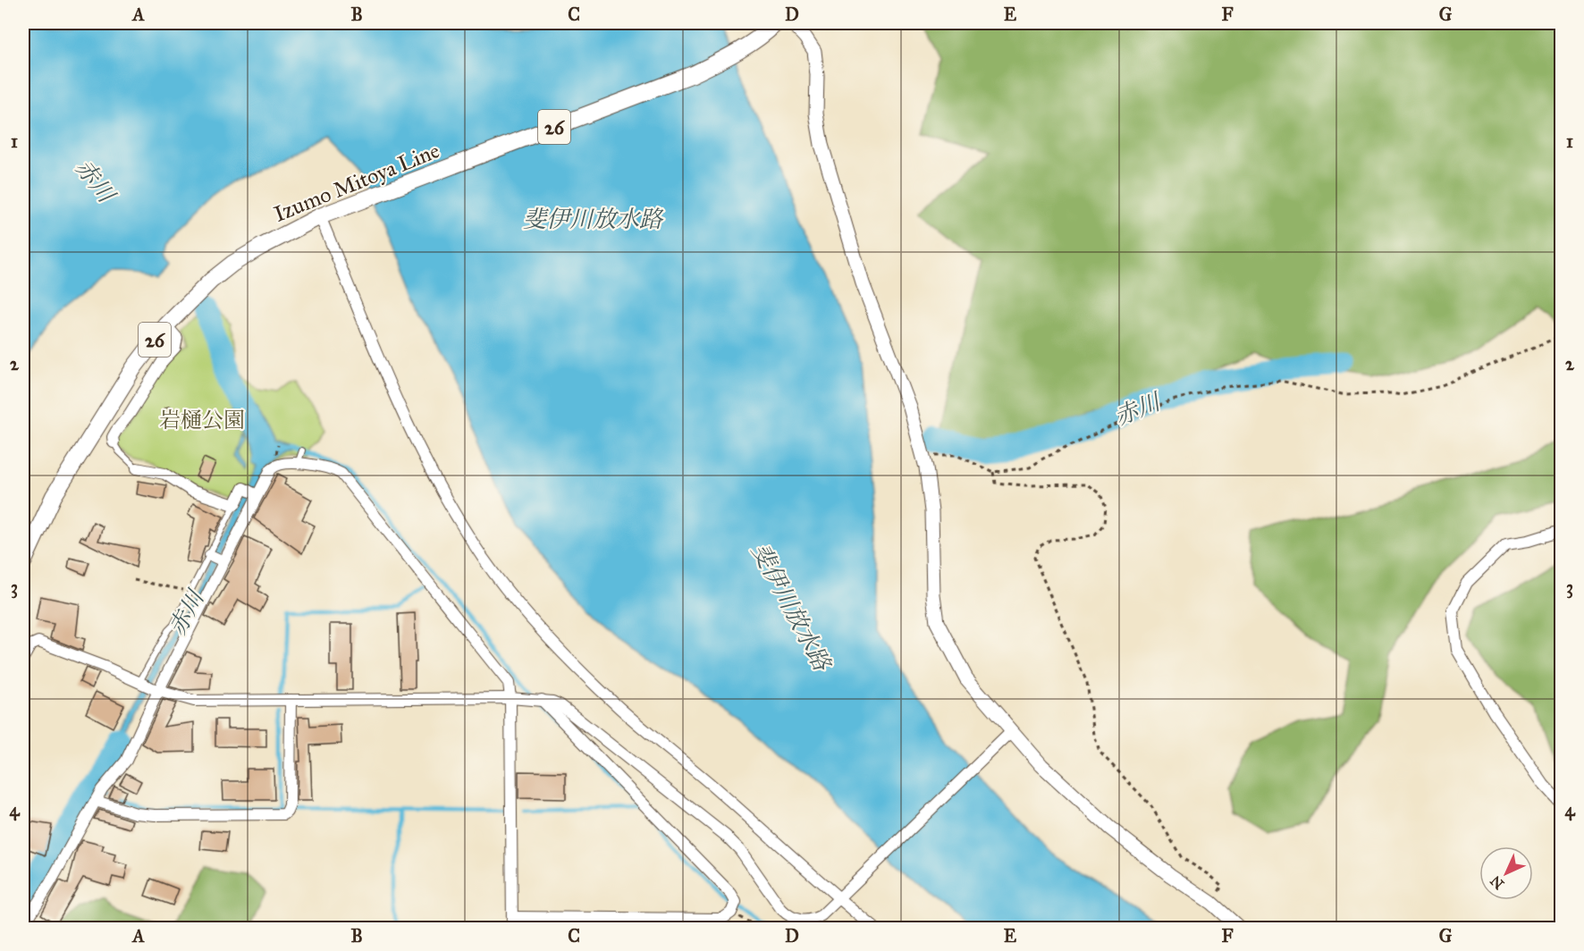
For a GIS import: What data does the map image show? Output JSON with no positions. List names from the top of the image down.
{
  "streets": {
    "main road": ["26", "Izumo Mitoya Line"]
  },
  "water": ["赤川", "斐伊川放水路"],
  "parks": ["岩樋公園"],
  "north": "bottom left",
  "grid": {
    "columns": [
      "A",
      "B",
      "C",
      "D",
      "E",
      "F",
      "G"
    ],
    "rows": [
      "1",
      "2",
      "3",
      "4"
    ]
  }
}
